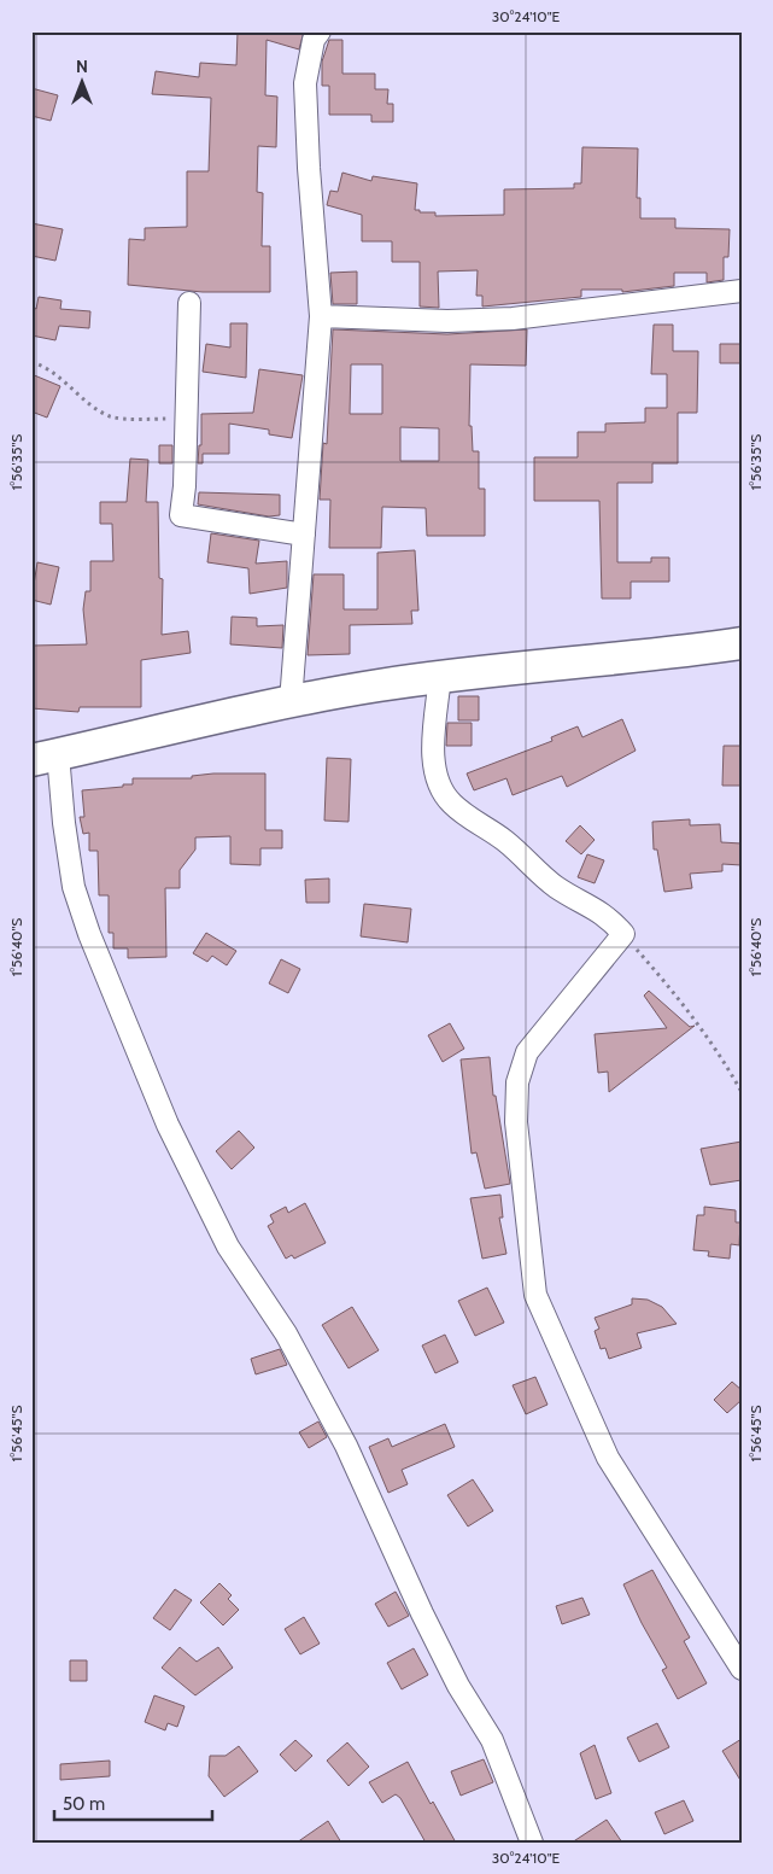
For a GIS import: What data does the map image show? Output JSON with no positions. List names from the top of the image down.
{
  "scale_bar": "50 m",
  "north": "top",
  "coordinates": [
    "30°24'10\"E",
    "1°56'35\"S",
    "1°56'40\"S",
    "1°56'45\"S"
  ]
}
